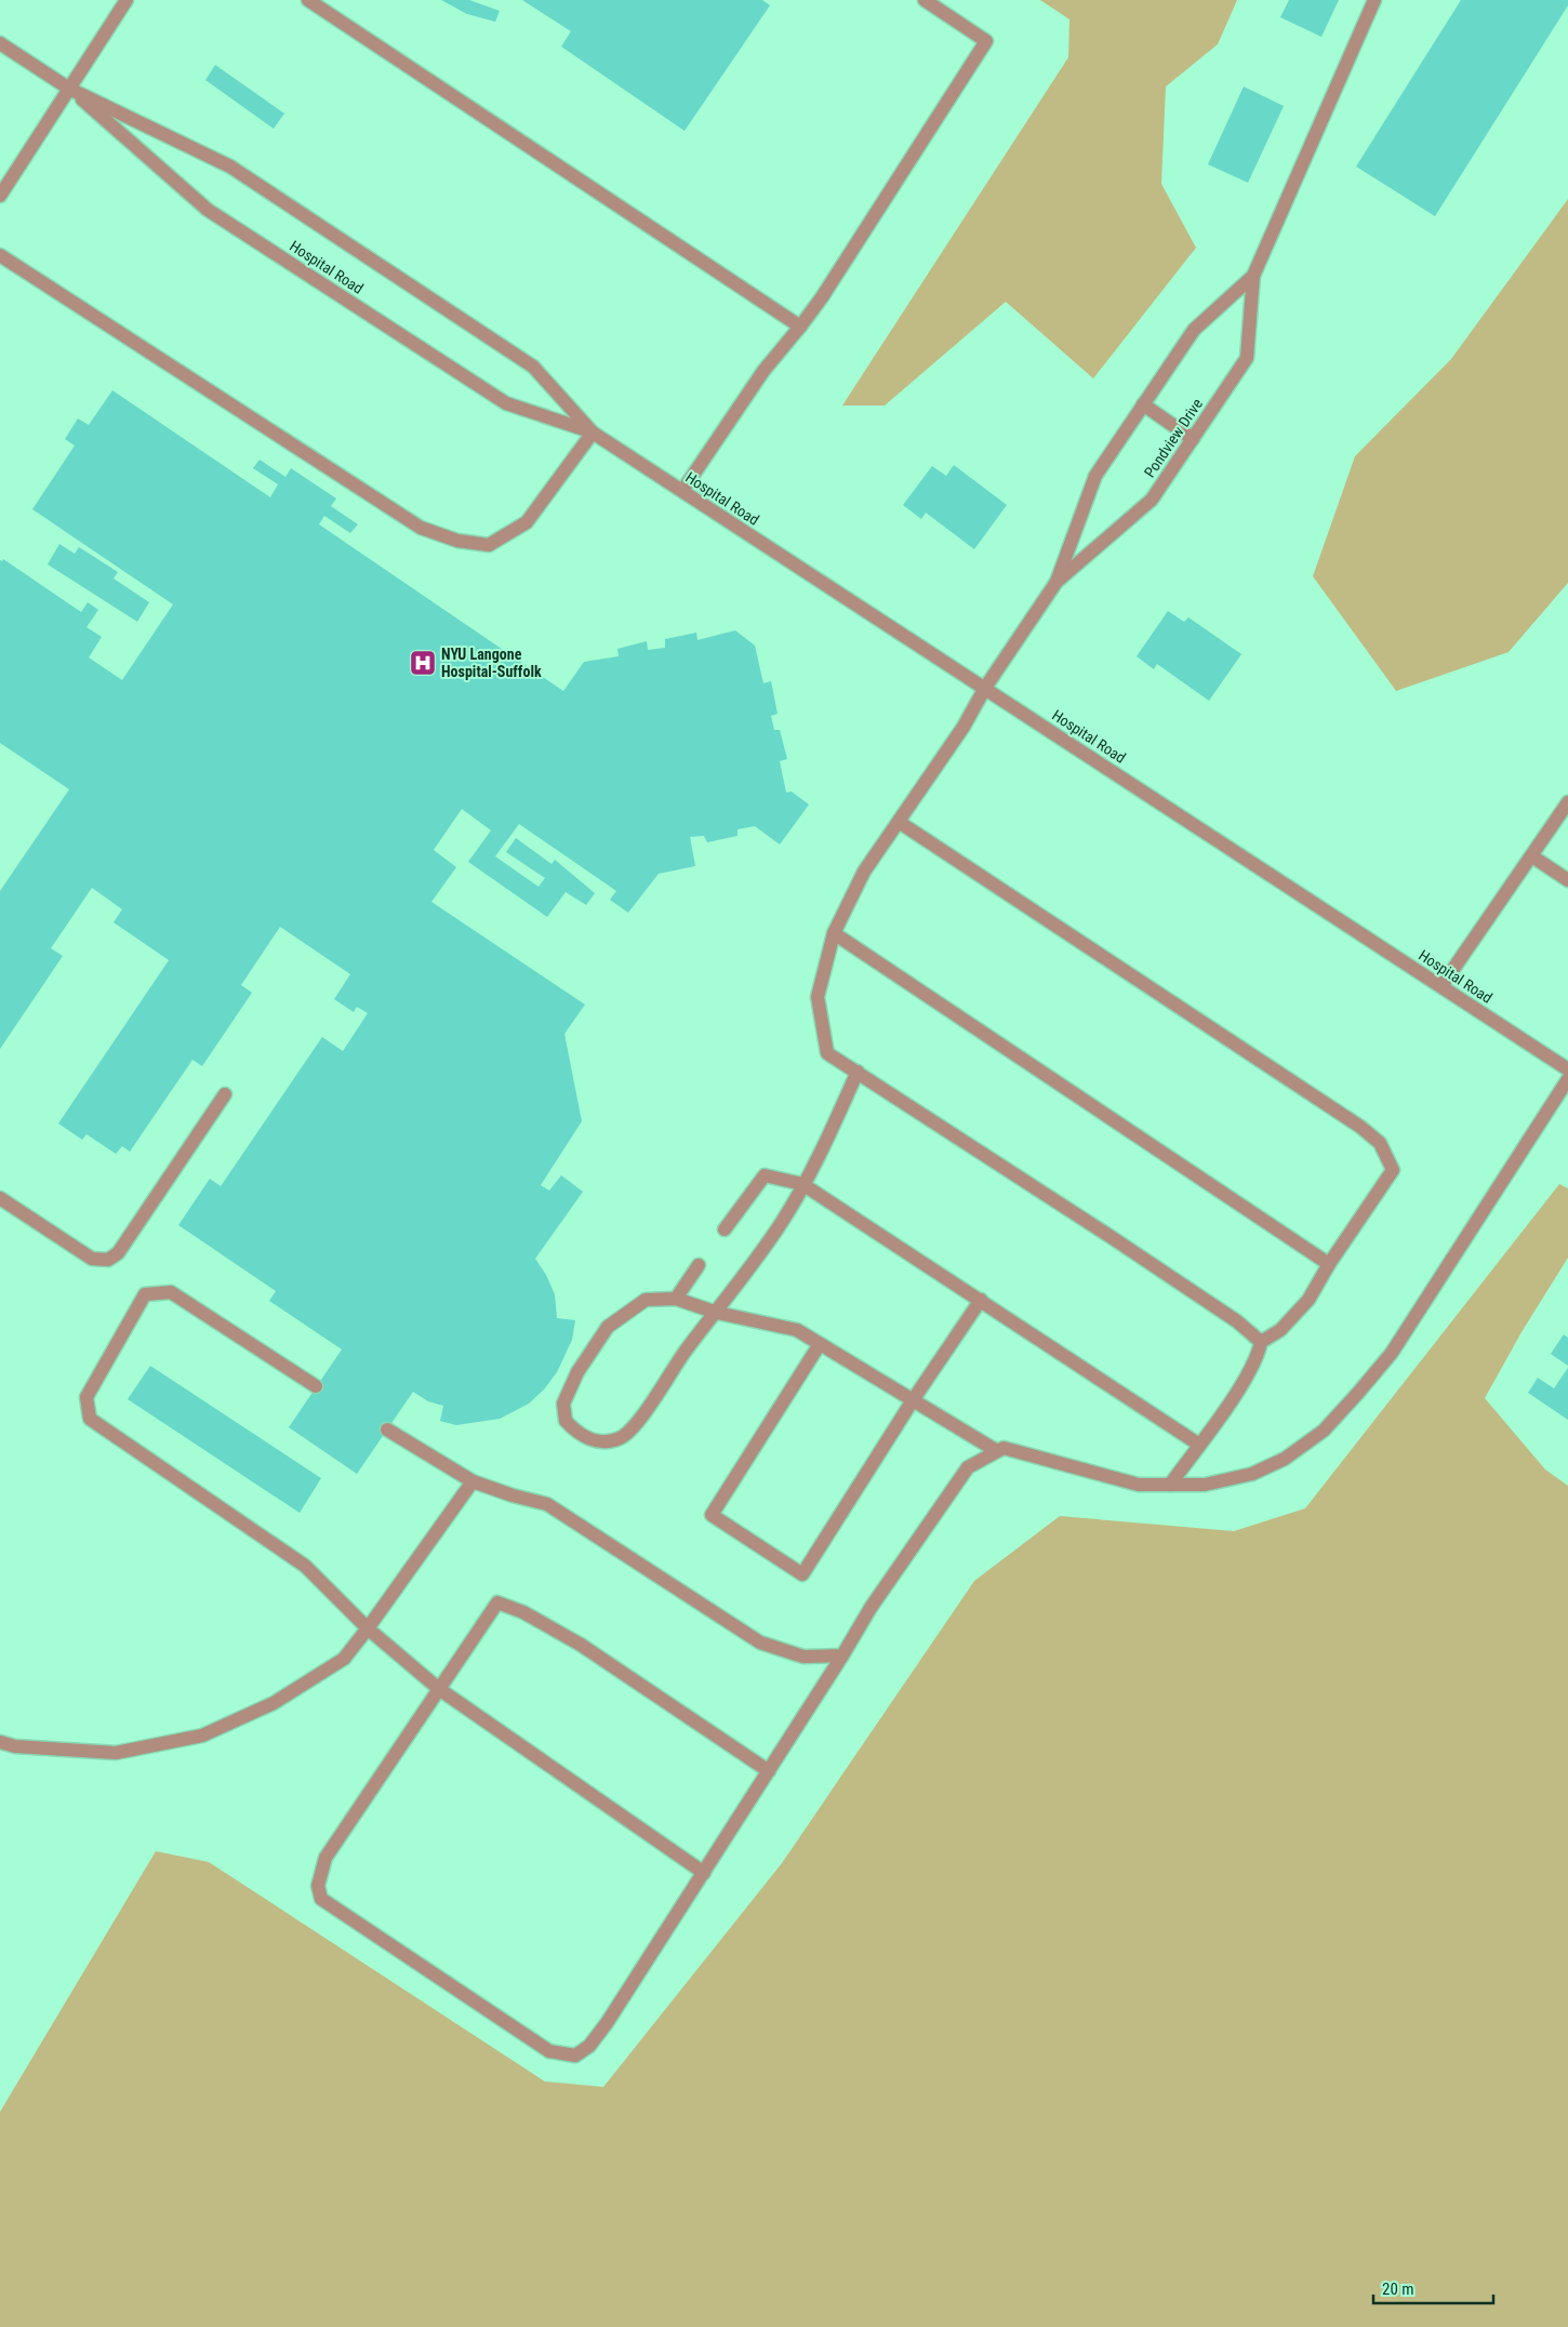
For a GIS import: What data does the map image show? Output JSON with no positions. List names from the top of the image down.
{
  "streets": {
    "street": ["Hospital Road", "Pondview Drive"]
  },
  "crossings": [
    ["Hospital Road", "Pondview Drive"]
  ],
  "places": {
    "hospital": ["NYU Langone Hospital-Suffolk"]
  },
  "scale_bar": "20 m"
}
